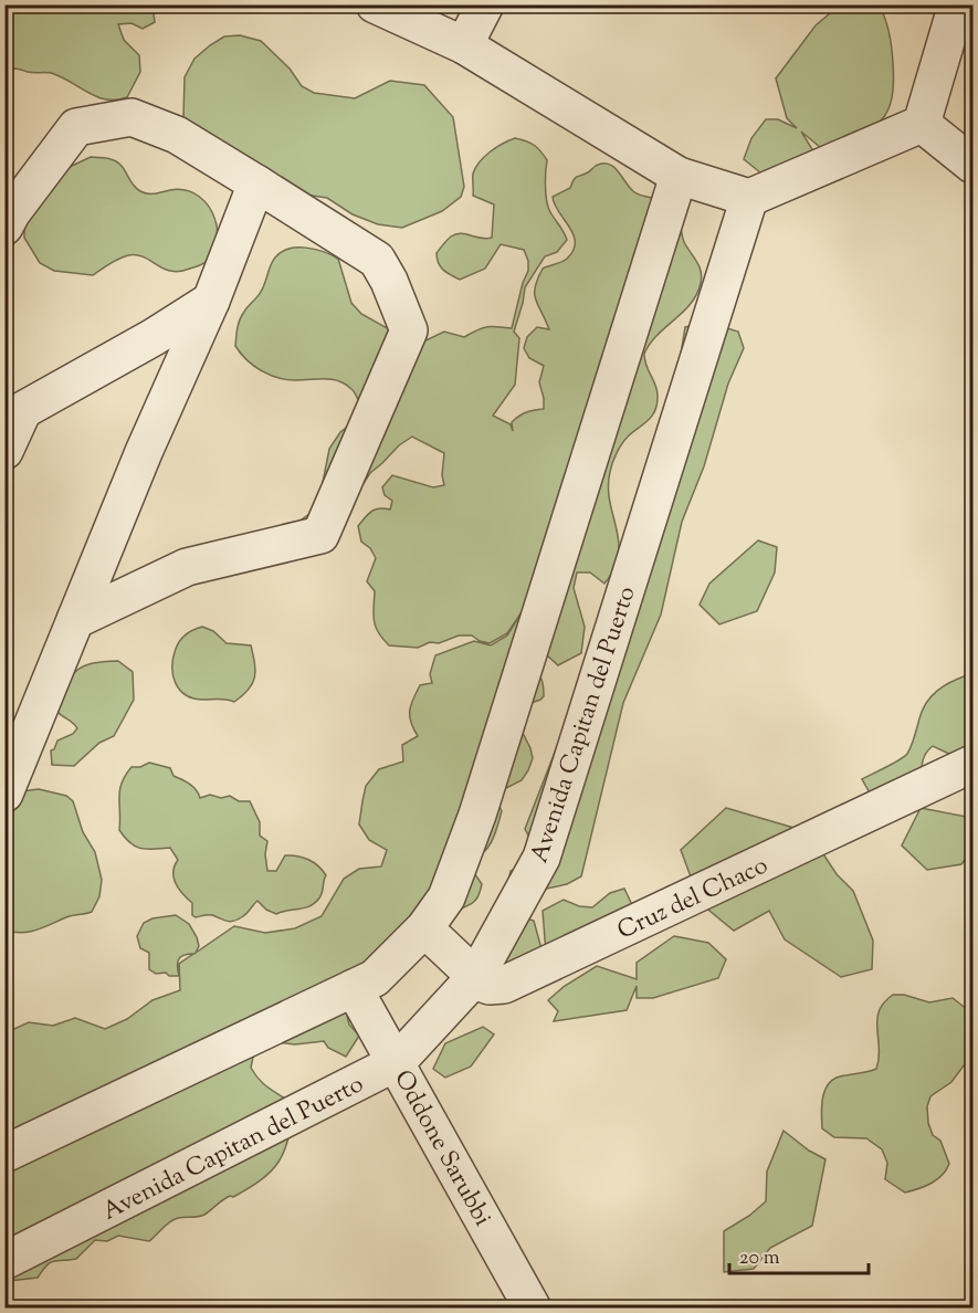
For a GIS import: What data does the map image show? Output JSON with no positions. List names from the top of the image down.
{
  "streets": {
    "street": ["Avenida Capitan del Puerto", "Cruz del Chaco", "Oddone Sarubbi"]
  },
  "crossings": [
    ["Avenida Capitan del Puerto", "Cruz del Chaco"],
    ["Avenida Capitan del Puerto", "Oddone Sarubbi"]
  ],
  "scale_bar": "20 m"
}
